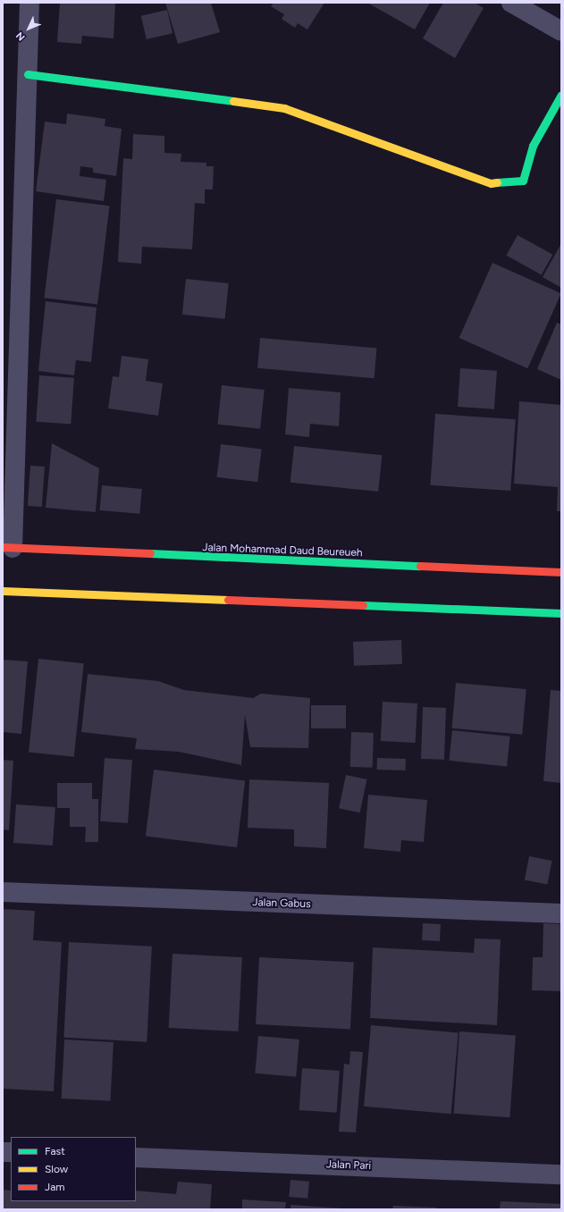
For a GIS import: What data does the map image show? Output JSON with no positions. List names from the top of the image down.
{
  "streets": {
    "main road": ["Jalan Mohammad Daud Beureueh"],
    "street": ["Jalan Gabus", "Jalan Pari"]
  },
  "legend": ["Fast", "Slow", "Jam"],
  "north": "bottom left"
}
